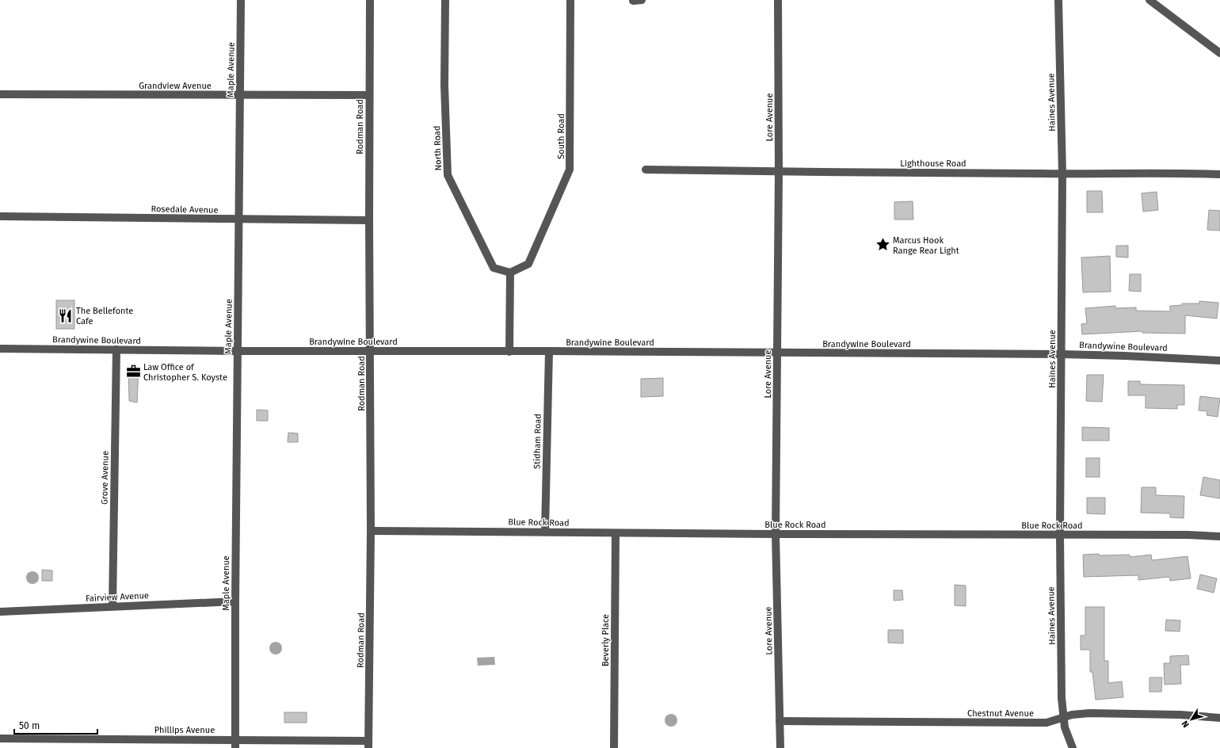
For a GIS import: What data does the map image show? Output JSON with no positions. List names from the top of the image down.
{
  "streets": {
    "street": [
      "Maple Avenue",
      "Grandview Avenue",
      "Haines Avenue",
      "Lore Avenue",
      "Rodman Road",
      "South Road",
      "North Road",
      "Lighthouse Road",
      "Rosedale Avenue",
      "Brandywine Boulevard",
      "Stidham Road",
      "Grove Avenue",
      "Blue Rock Road",
      "Fairview Avenue",
      "Beverly Place",
      "Chestnut Avenue",
      "Phillips Avenue"
    ]
  },
  "crossings": [
    ["Maple Avenue", "Grandview Avenue"],
    ["Maple Avenue", "Rosedale Avenue"],
    ["Maple Avenue", "Brandywine Boulevard"],
    ["Maple Avenue", "Fairview Avenue"],
    ["Maple Avenue", "Phillips Avenue"],
    ["Grandview Avenue", "Rodman Road"],
    ["Haines Avenue", "Lighthouse Road"],
    ["Haines Avenue", "Brandywine Boulevard"],
    ["Haines Avenue", "Blue Rock Road"],
    ["Haines Avenue", "Chestnut Avenue"],
    ["Lore Avenue", "Lighthouse Road"],
    ["Lore Avenue", "Brandywine Boulevard"],
    ["Lore Avenue", "Blue Rock Road"],
    ["Lore Avenue", "Chestnut Avenue"],
    ["Rodman Road", "Rosedale Avenue"],
    ["Rodman Road", "Brandywine Boulevard"],
    ["Rodman Road", "Blue Rock Road"],
    ["Rodman Road", "Phillips Avenue"],
    ["South Road", "North Road"],
    ["Brandywine Boulevard", "Stidham Road"],
    ["Brandywine Boulevard", "Grove Avenue"],
    ["Stidham Road", "Blue Rock Road"],
    ["Grove Avenue", "Fairview Avenue"],
    ["Blue Rock Road", "Beverly Place"]
  ],
  "places": {
    "place": ["Marcus Hook Range Rear Light"],
    "restaurant": ["The Bellefonte Cafe"],
    "office": ["Law Office of Christopher S. Koyste"]
  },
  "scale_bar": "50 m",
  "north": "bottom left"
}
